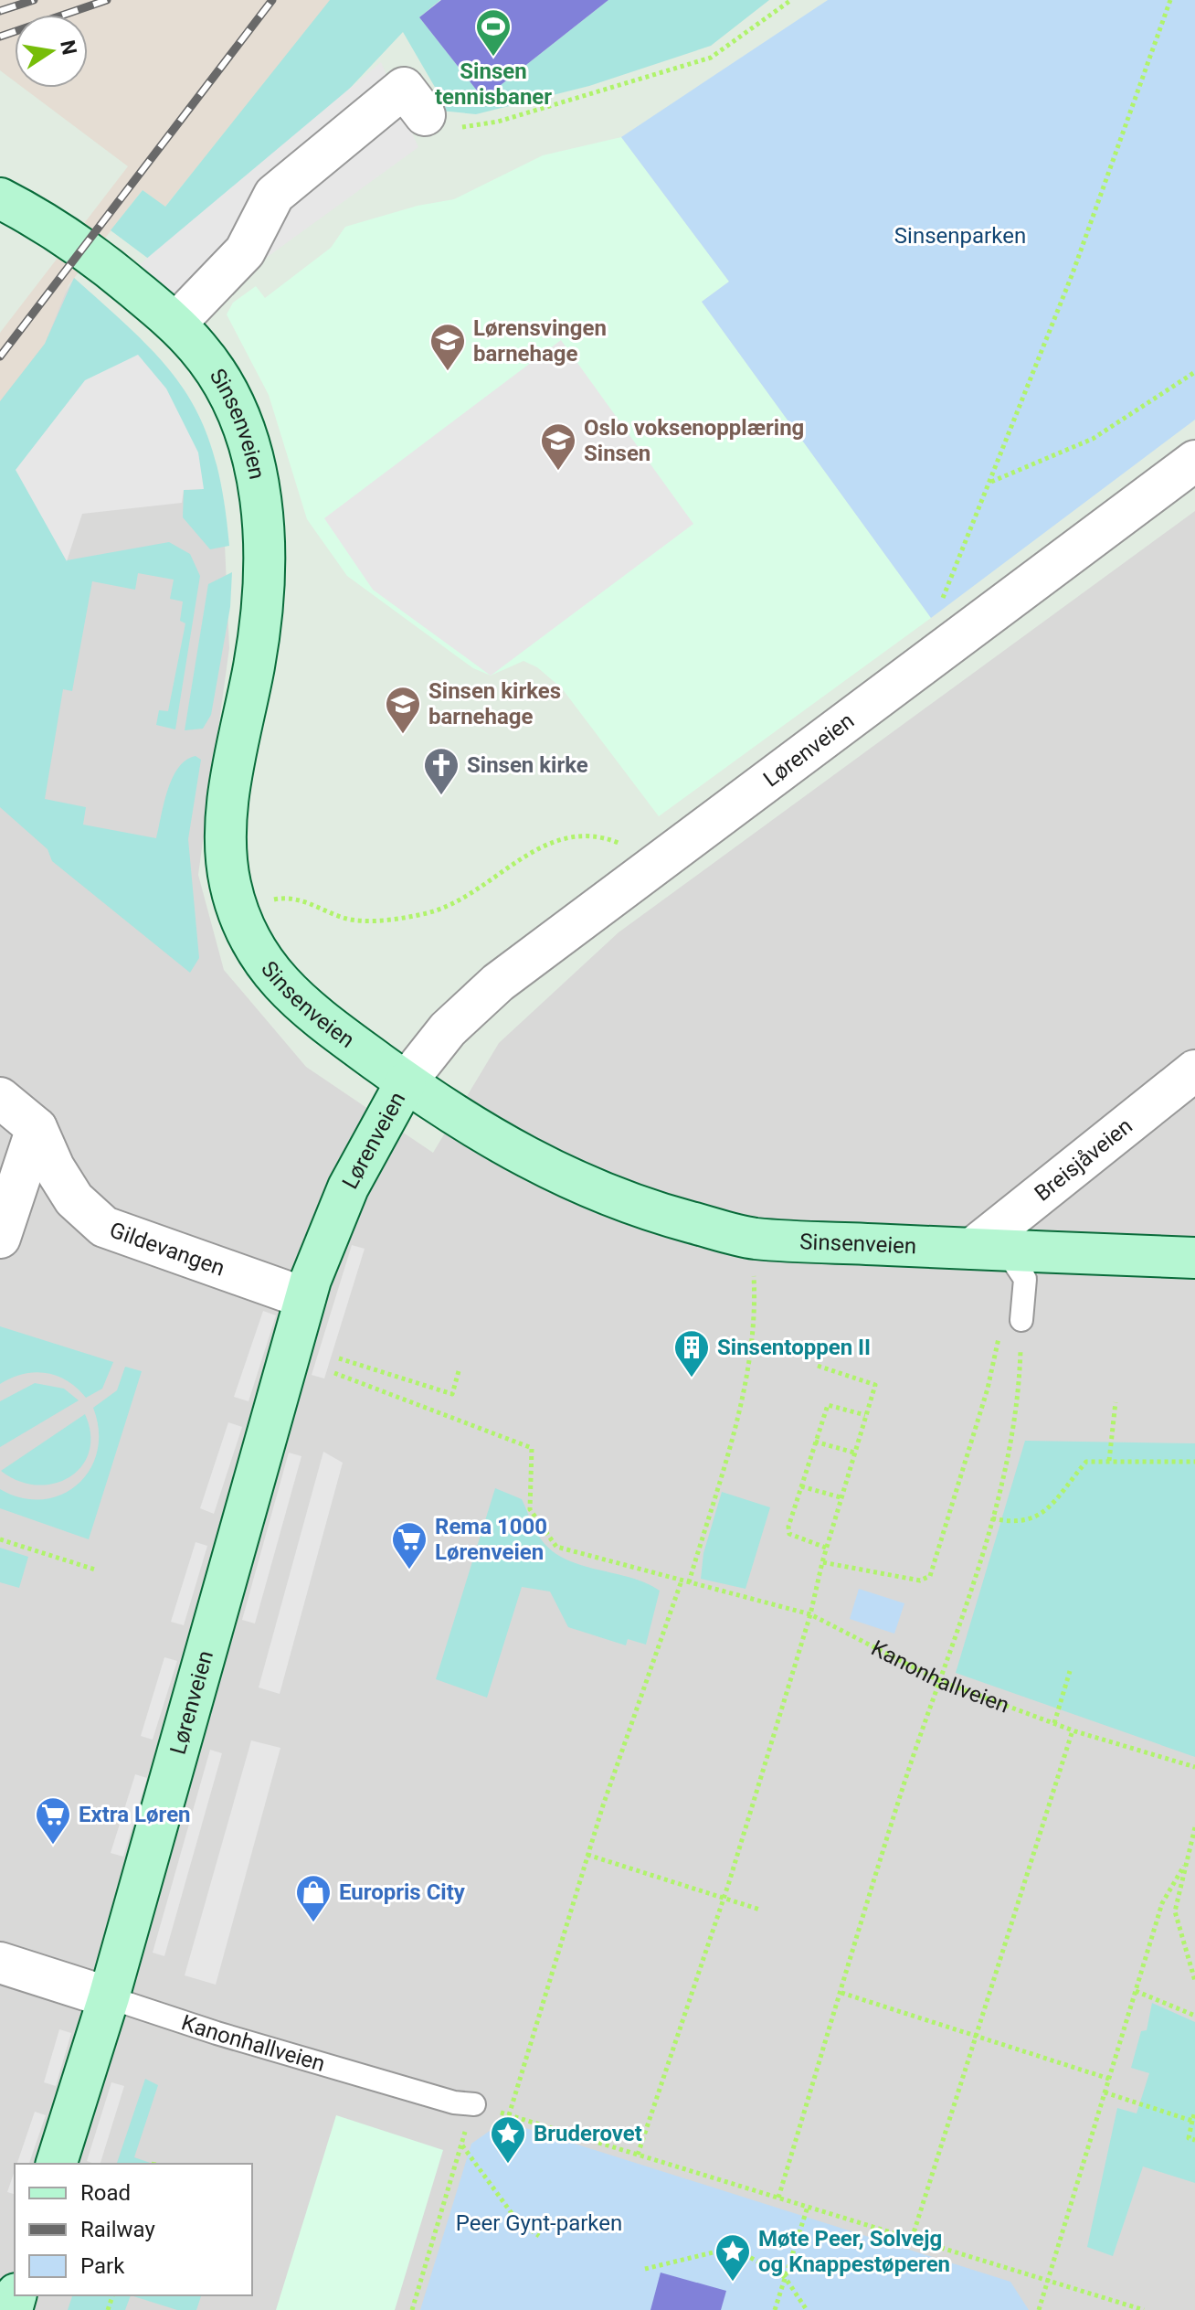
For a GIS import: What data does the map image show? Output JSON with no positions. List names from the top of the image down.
{
  "streets": {
    "street": [
      "Sinsenveien",
      "Lørenveien",
      "Breisjåveien",
      "Gildevangen",
      "Kanonhallveien"
    ]
  },
  "crossings": [
    ["Sinsenveien", "Lørenveien"],
    ["Sinsenveien", "Breisjåveien"],
    ["Lørenveien", "Gildevangen"],
    ["Lørenveien", "Kanonhallveien"]
  ],
  "parks": ["Sinsenparken", "Peer Gynt-parken"],
  "places": {
    "sports": ["Sinsen tennisbaner"],
    "school or university": ["Lørensvingen barnehage", "Oslo voksenopplæring Sinsen", "Sinsen kirkes barnehage"],
    "church": ["Sinsen kirke"],
    "building": ["Sinsentoppen II"],
    "supermarket": ["Rema 1000 Lørenveien", "Extra Løren"],
    "shop": ["Europris City"],
    "place": ["Bruderovet", "Møte Peer, Solvejg og Knappestøperen"]
  },
  "legend": ["Road", "Railway", "Park"],
  "north": "right"
}
